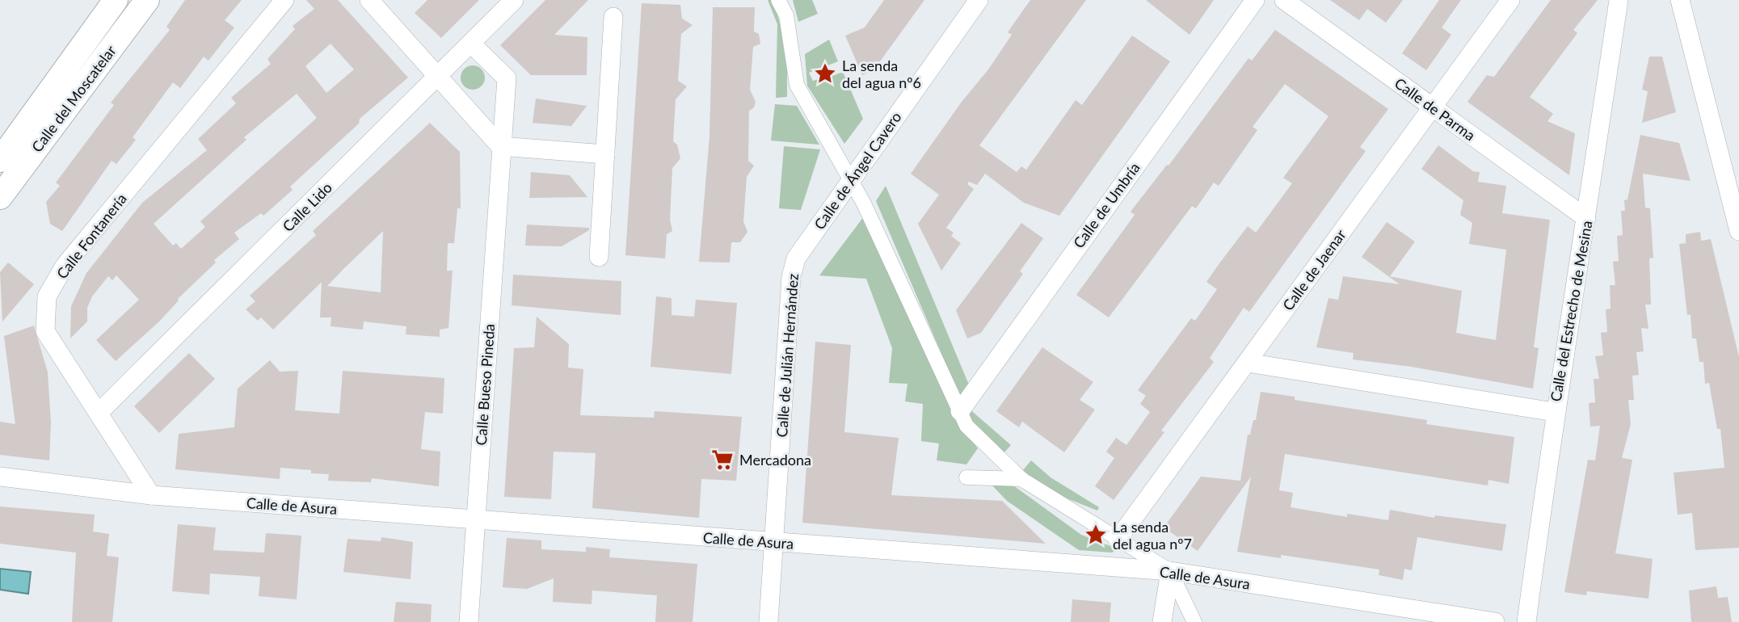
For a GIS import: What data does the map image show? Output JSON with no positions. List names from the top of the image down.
{
  "streets": {
    "street": [
      "Calle del Moscatelar",
      "Calle de Parma",
      "Calle de Ángel Cavero",
      "Calle de Umbría",
      "Calle Lido",
      "Calle Fontanería",
      "Calle de Jaenar",
      "Calle del Estrecho de Mesina",
      "Calle de Julián Hernández",
      "Calle Bueso Pineda",
      "Calle de Asura"
    ]
  },
  "crossings": [
    ["Calle de Parma", "Calle de Jaenar"],
    ["Calle de Parma", "Calle del Estrecho de Mesina"],
    ["Calle de Ángel Cavero", "Calle de Julián Hernández"],
    ["Calle Lido", "Calle Fontanería"],
    ["Calle Lido", "Calle Bueso Pineda"],
    ["Calle Fontanería", "Calle de Asura"],
    ["Calle de Julián Hernández", "Calle de Asura"],
    ["Calle Bueso Pineda", "Calle de Asura"]
  ],
  "places": {
    "place": ["La senda del agua nº6", "La senda del agua nº7"],
    "supermarket": ["Mercadona"]
  }
}
